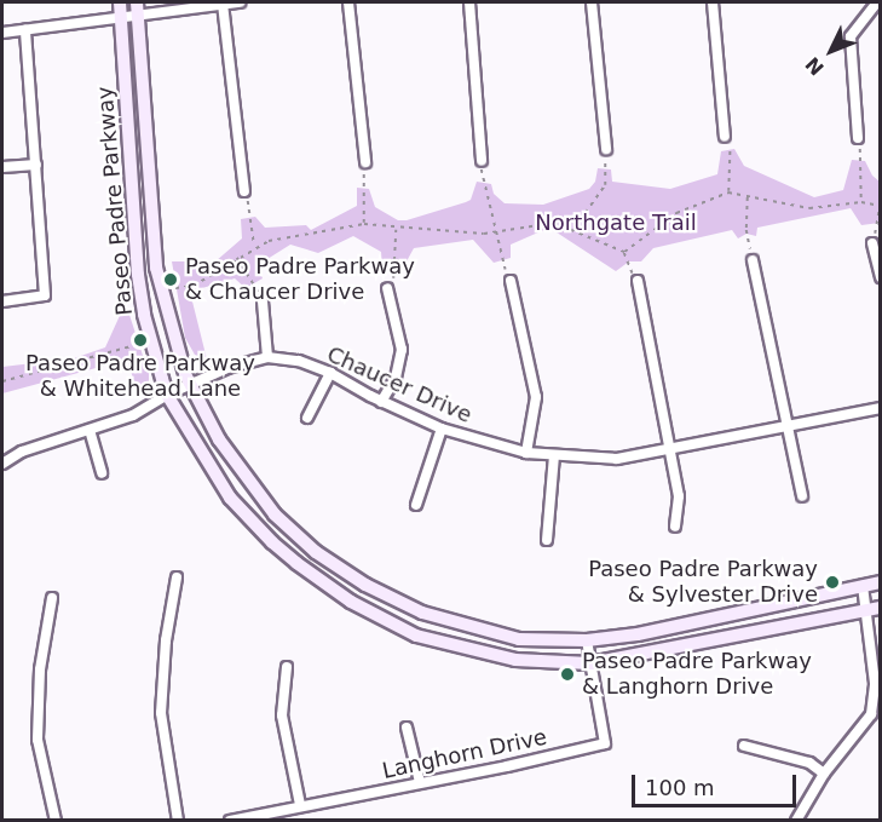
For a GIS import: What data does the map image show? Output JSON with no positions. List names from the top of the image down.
{
  "streets": {
    "main road": ["Paseo Padre Parkway"],
    "street": ["Chaucer Drive", "Langhorn Drive"]
  },
  "crossings": [
    ["Paseo Padre Parkway", "Chaucer Drive"],
    ["Paseo Padre Parkway", "Langhorn Drive"]
  ],
  "parks": ["Northgate Trail"],
  "places": [
    "Paseo Padre Parkway & Chaucer Drive",
    "Paseo Padre Parkway & Whitehead Lane",
    "Paseo Padre Parkway & Sylvester Drive",
    "Paseo Padre Parkway & Langhorn Drive"
  ],
  "scale_bar": "100 m",
  "north": "bottom left"
}
